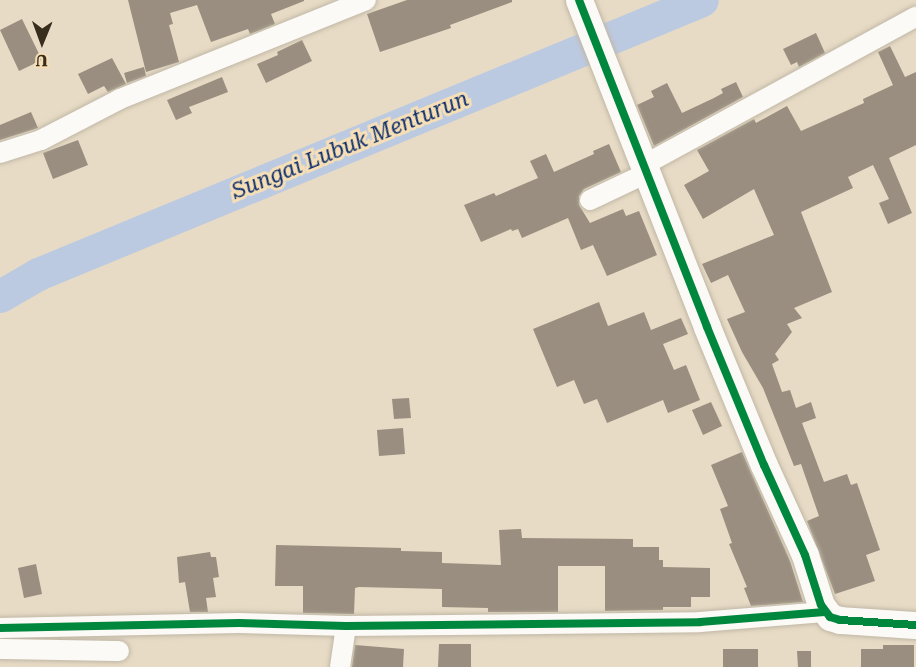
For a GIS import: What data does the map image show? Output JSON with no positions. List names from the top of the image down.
{
  "water": ["Sungai Lubuk Menturun"],
  "north": "bottom"
}
